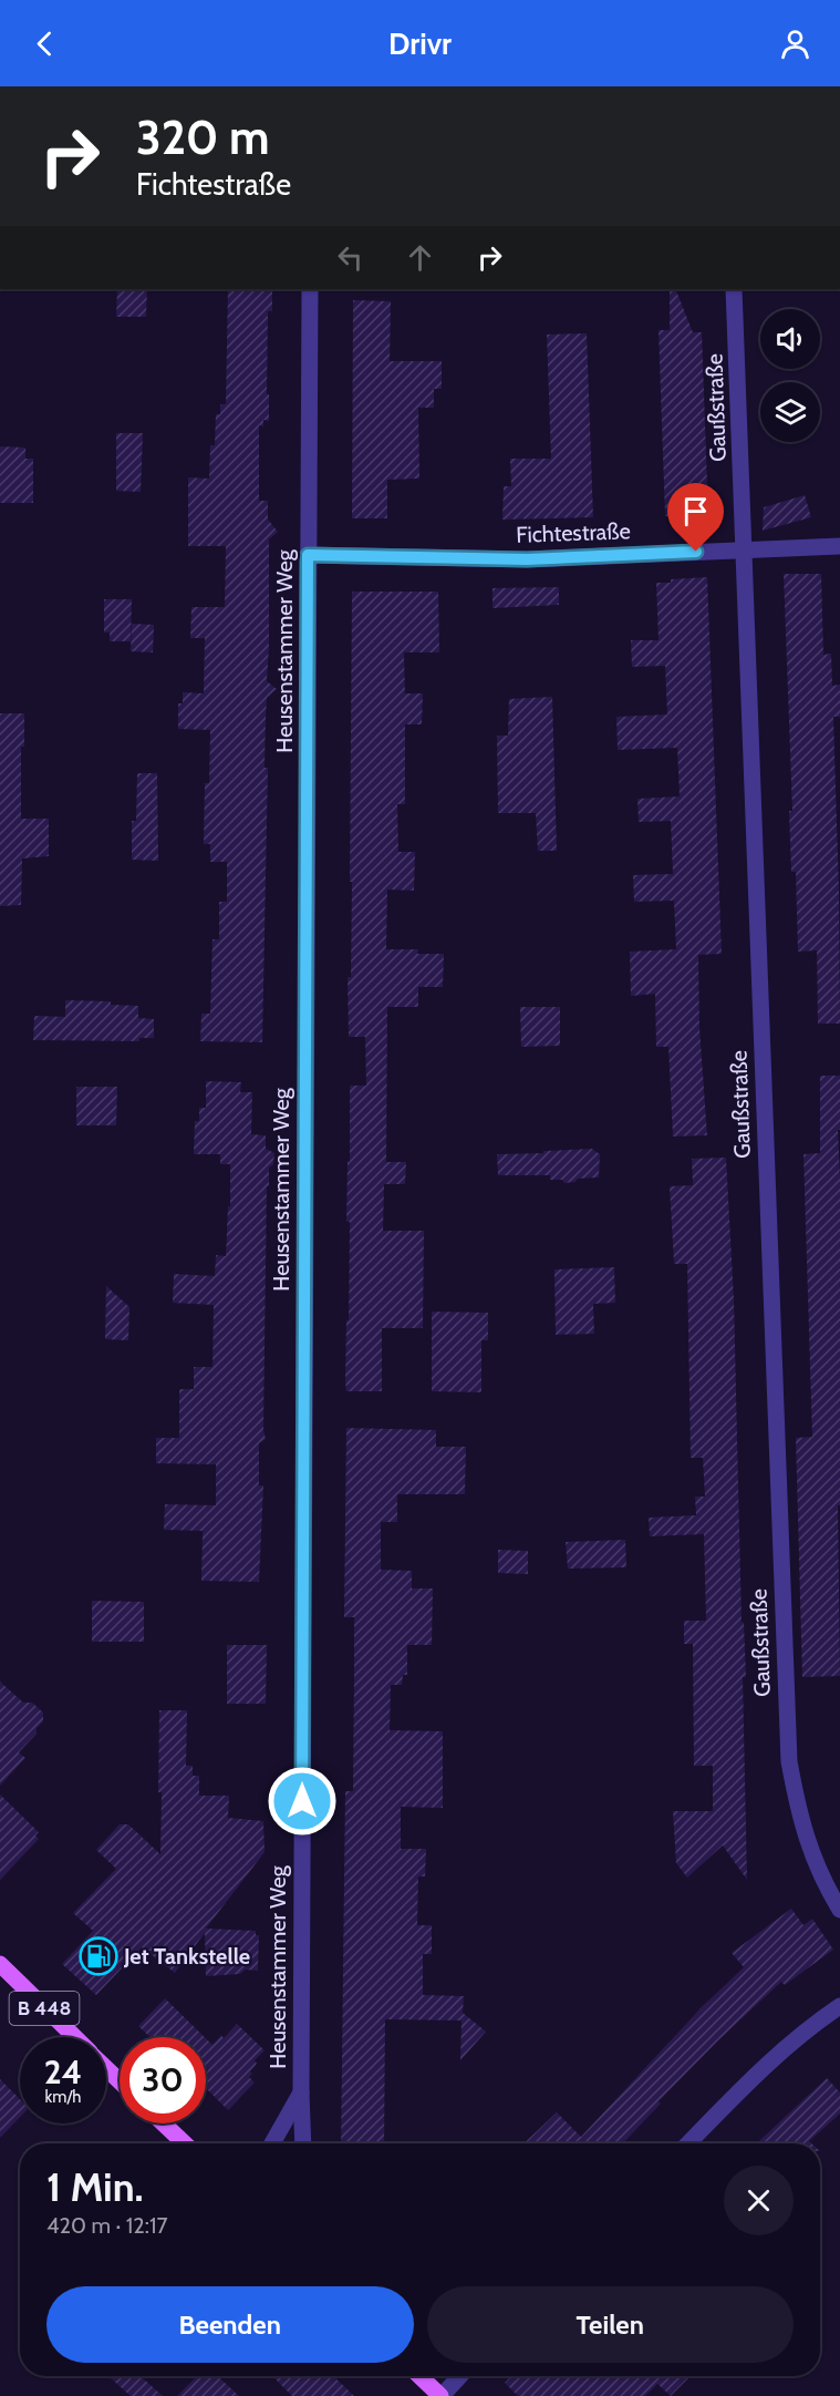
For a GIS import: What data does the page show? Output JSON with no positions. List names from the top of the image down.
{
  "streets": {
    "main road": ["B 448"],
    "street": ["Gaußstraße", "Fichtestraße", "Heusenstammer Weg"]
  },
  "crossings": [
    ["Gaußstraße", "Fichtestraße"],
    ["Fichtestraße", "Heusenstammer Weg"]
  ],
  "places": {
    "fuel station": ["Jet Tankstelle"]
  },
  "page": {
    "header": "Drivr",
    "turn": ["320 m", "Fichtestraße"],
    "speed": "24 km/h",
    "limit": "30",
    "heading": ["1 Min.", "420 m · 12:17"],
    "buttons": ["Beenden", "Teilen"]
  }
}
